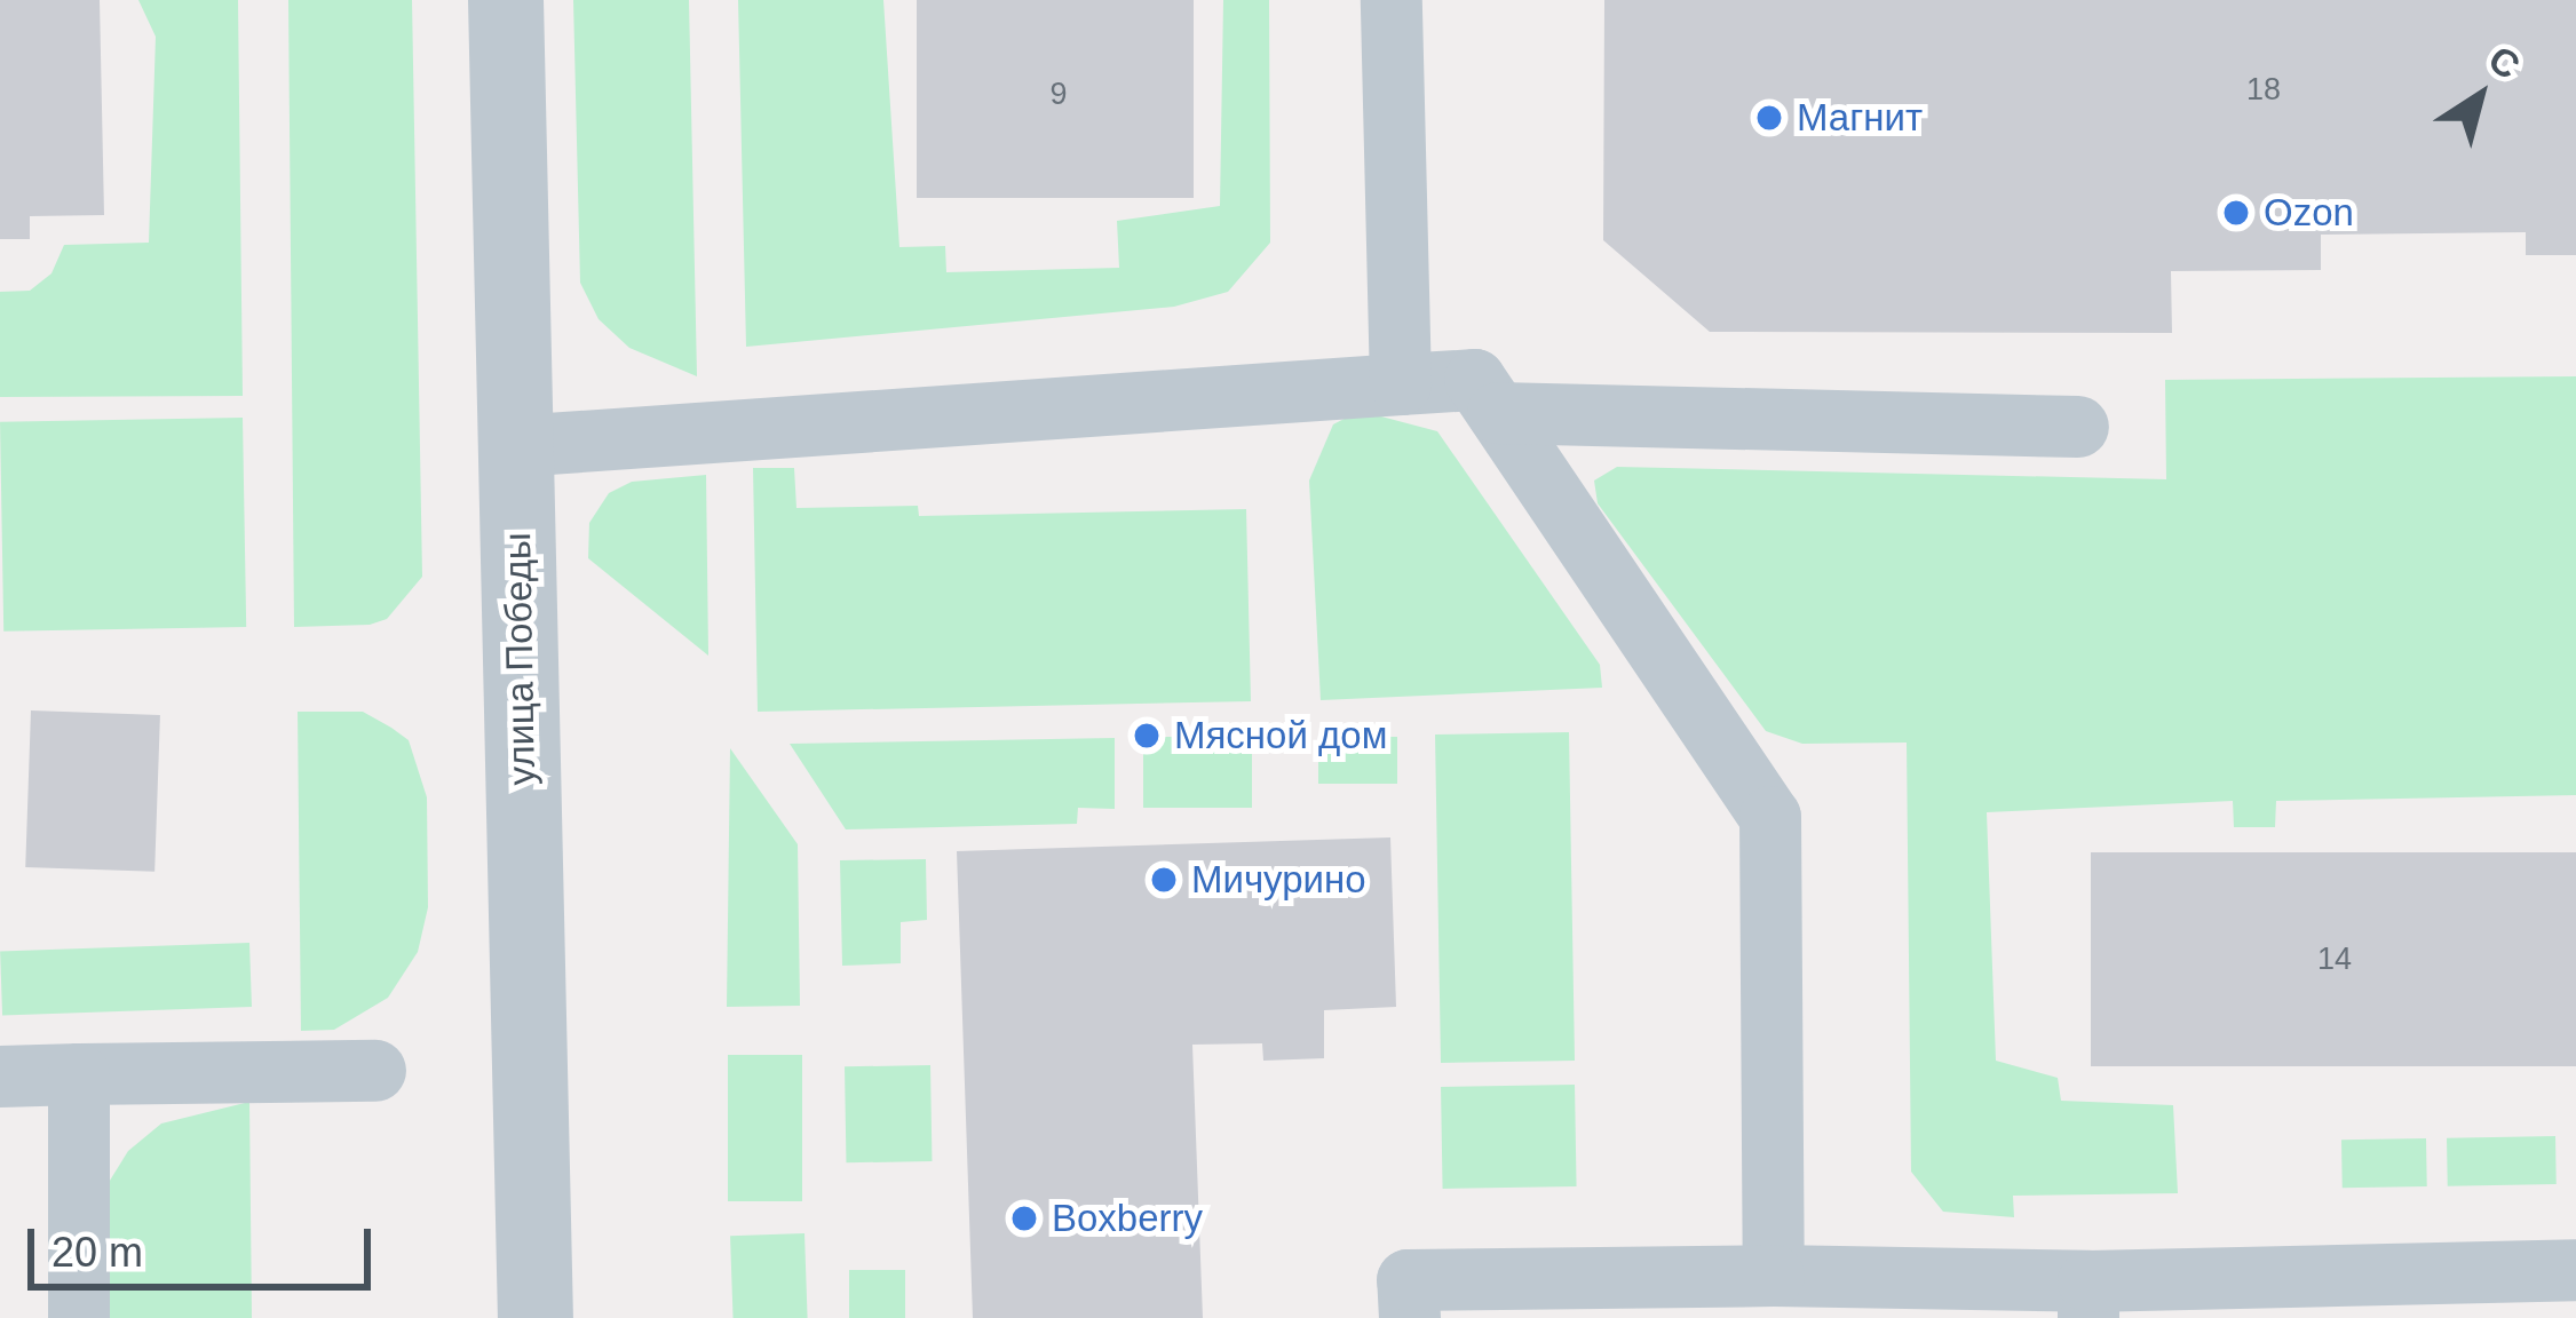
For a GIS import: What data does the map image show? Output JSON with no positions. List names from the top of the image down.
{
  "streets": {
    "street": ["улица Победы"]
  },
  "places": [
    "Магнит",
    "Ozon",
    "Мясной дом",
    "Мичурино",
    "Boxberry"
  ],
  "house_numbers": ["18", "9", "14"],
  "scale_bar": "20 m",
  "north": "top right"
}
